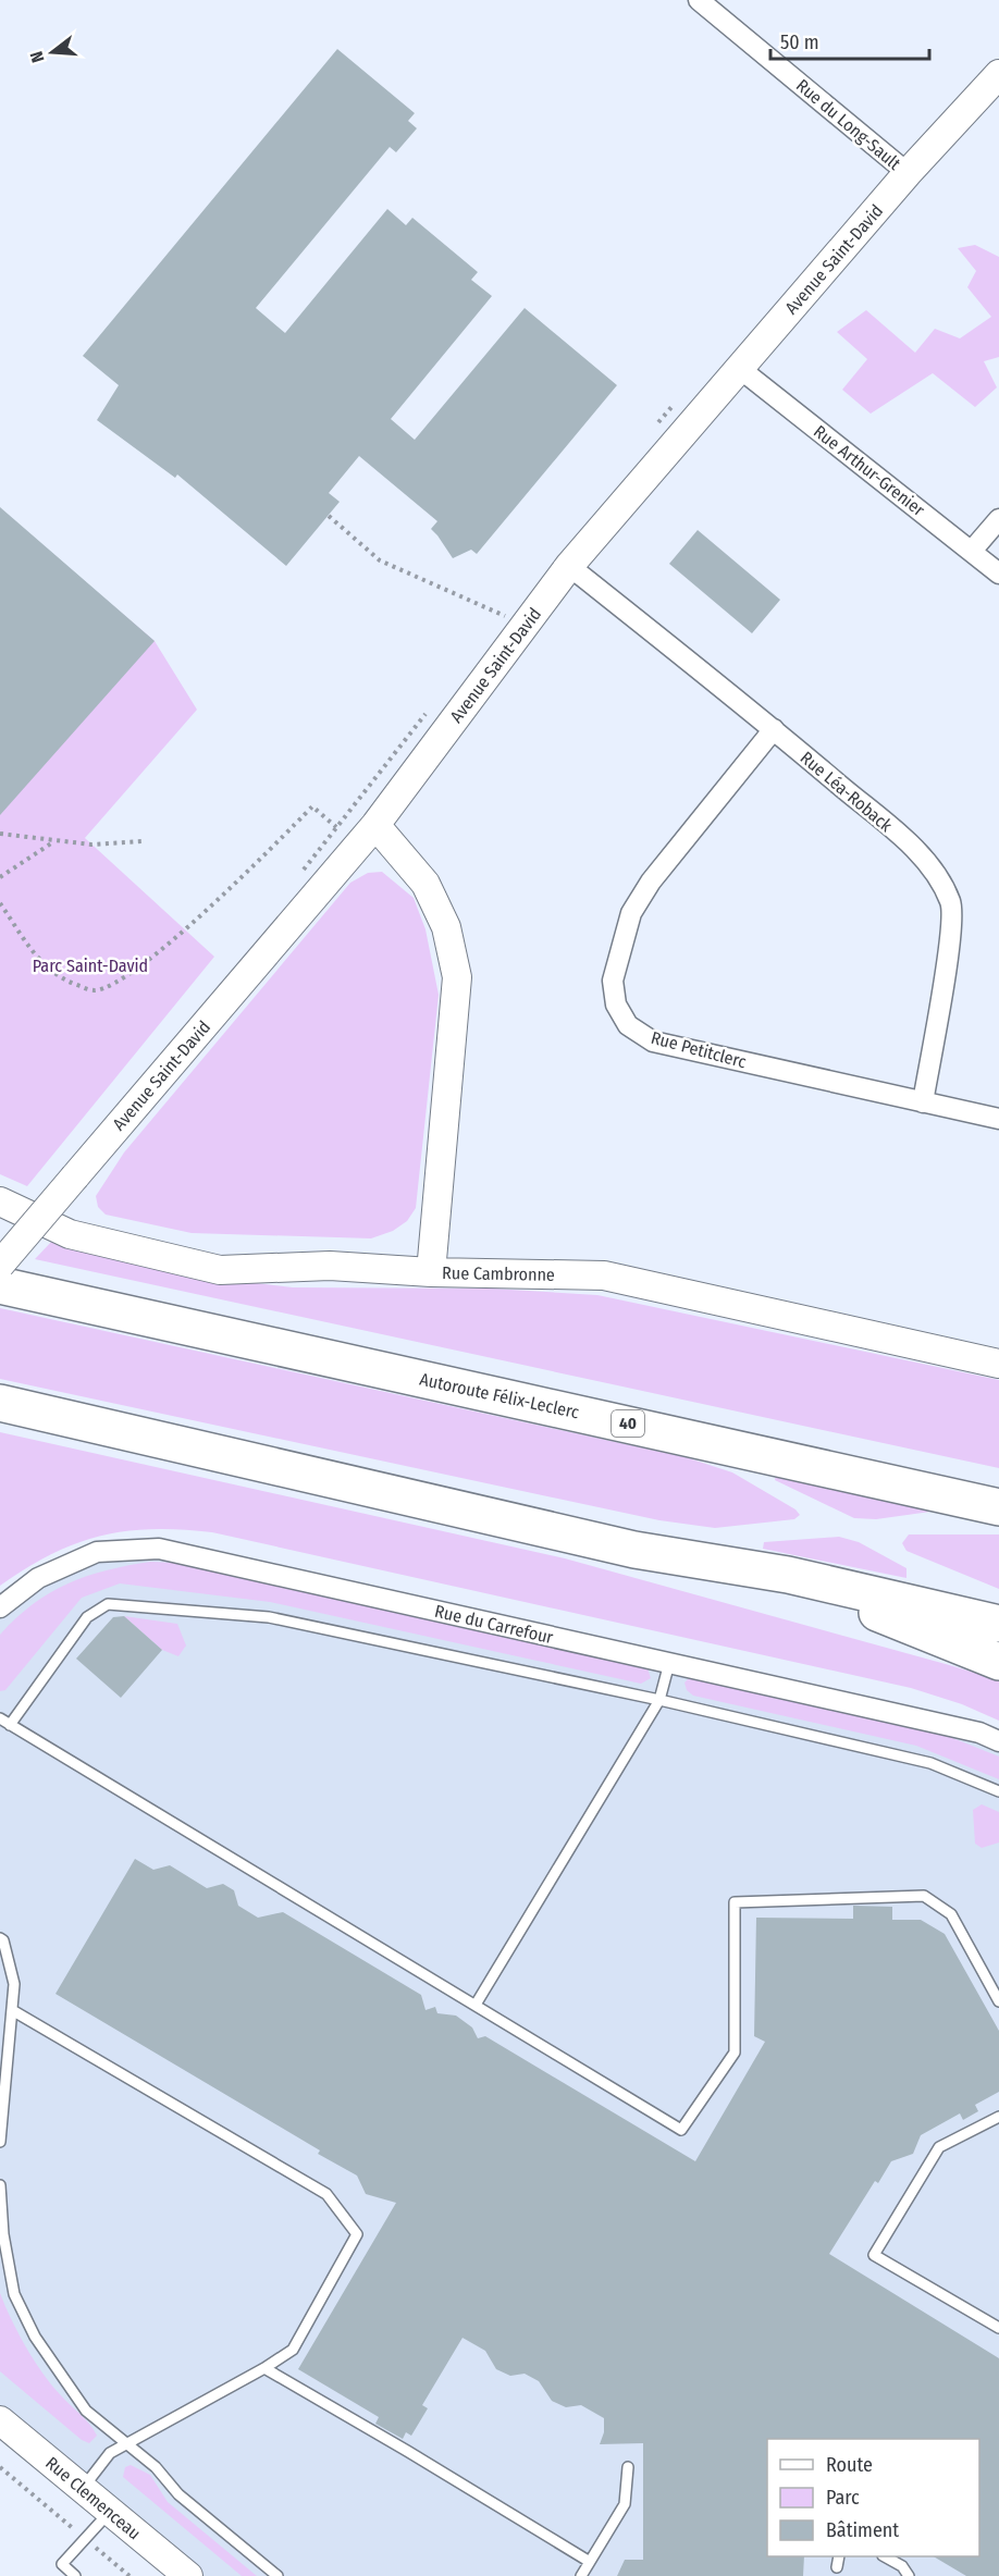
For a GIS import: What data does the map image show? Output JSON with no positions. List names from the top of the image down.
{
  "streets": {
    "highway": ["Autoroute Félix-Leclerc", "40"],
    "street": [
      "Rue du Long-Sault",
      "Avenue Saint-David",
      "Rue Arthur-Grenier",
      "Rue Léa-Roback",
      "Rue Petitclerc",
      "Rue Cambronne",
      "Rue du Carrefour",
      "Rue Clemenceau"
    ]
  },
  "crossings": [
    ["Rue du Long-Sault", "Avenue Saint-David"],
    ["Avenue Saint-David", "Rue Arthur-Grenier"],
    ["Avenue Saint-David", "Rue Léa-Roback"],
    ["Rue Léa-Roback", "Rue Petitclerc"]
  ],
  "parks": ["Parc Saint-David"],
  "legend": ["Route", "Parc", "Bâtiment"],
  "scale_bar": "50 m",
  "north": "left"
}
